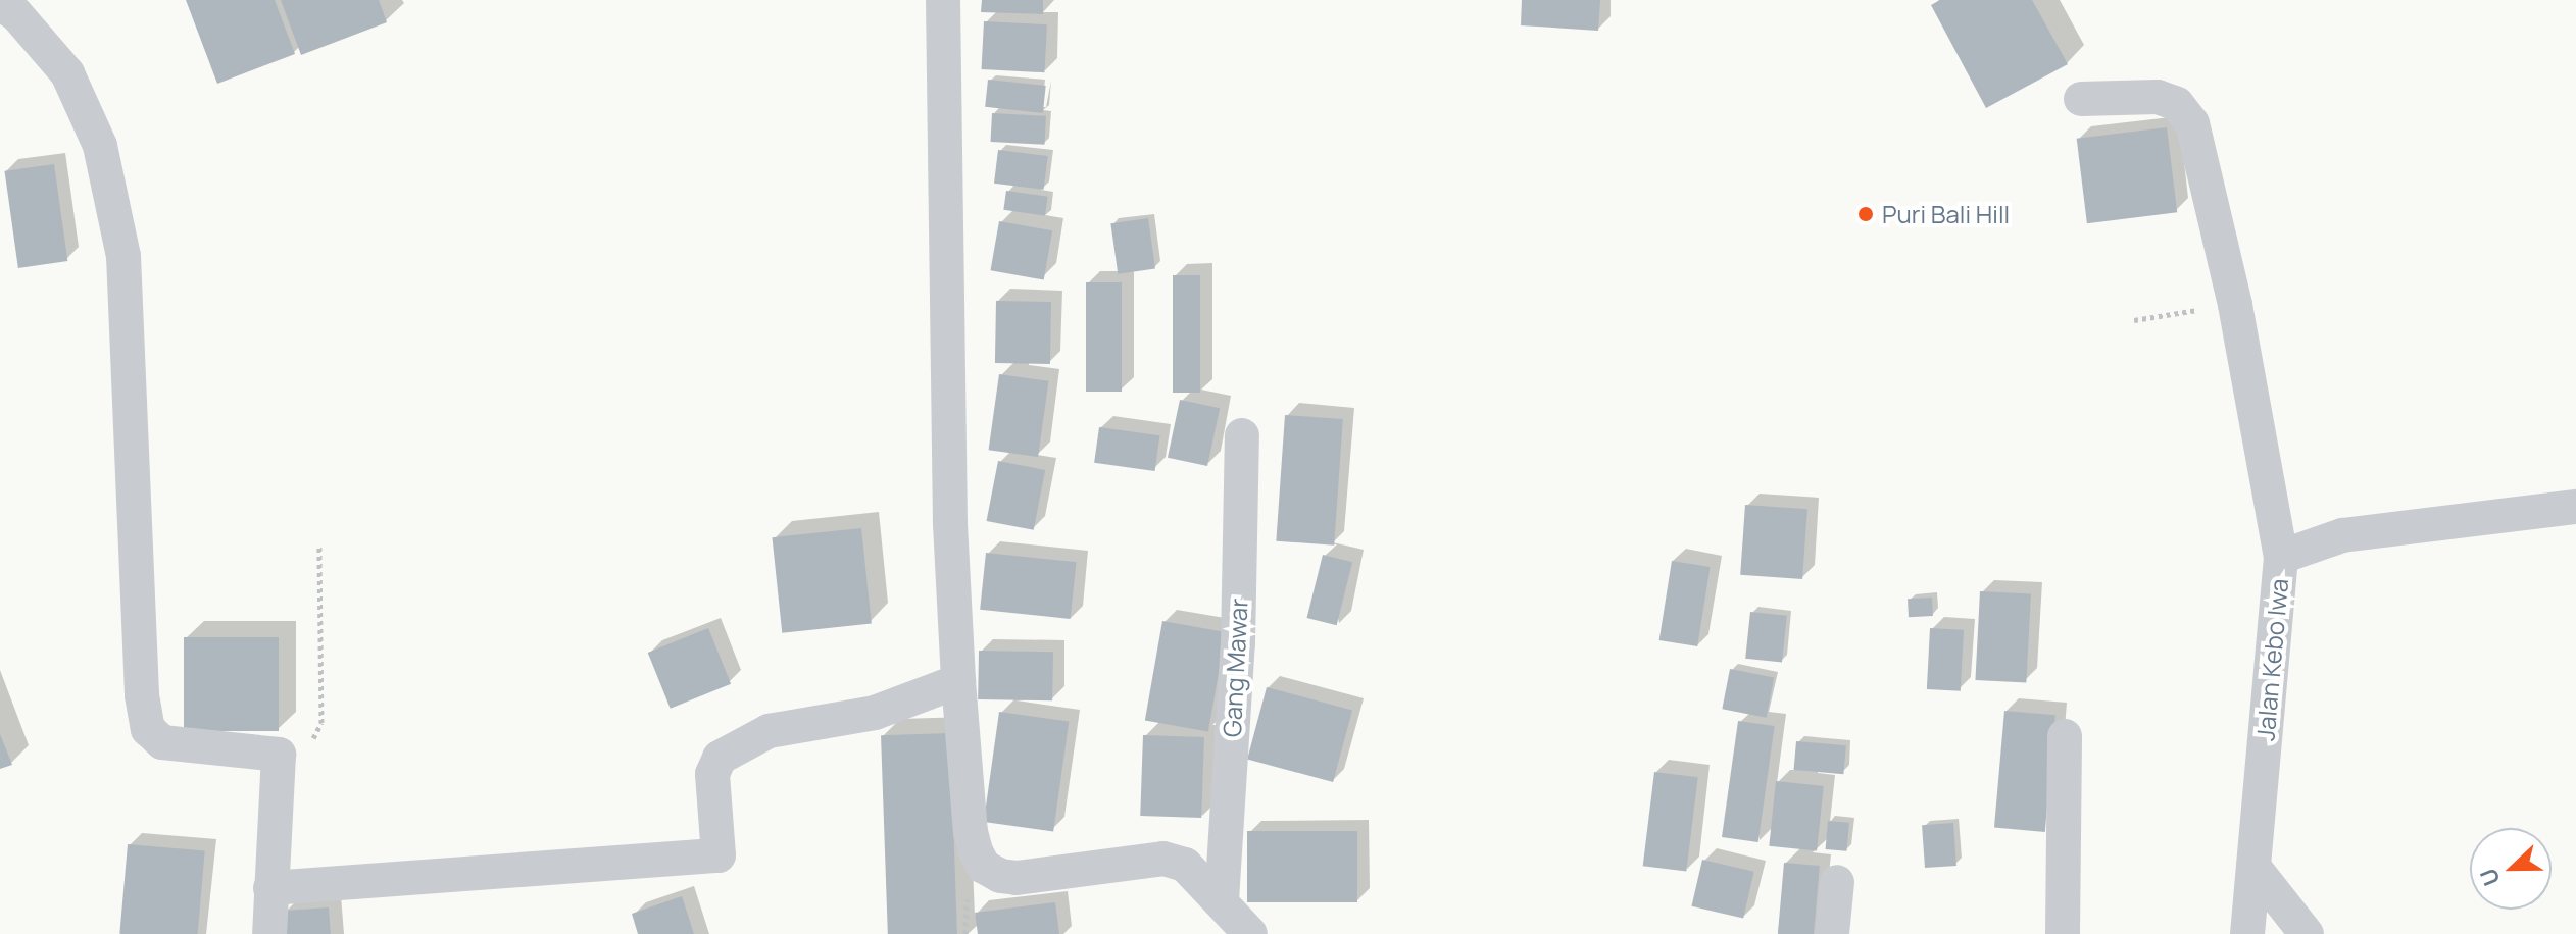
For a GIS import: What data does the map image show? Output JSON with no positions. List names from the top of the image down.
{
  "streets": {
    "street": ["Jalan Kebo Iwa", "Gang Mawar"]
  },
  "places": ["Puri Bali Hill"],
  "north": "left"
}
